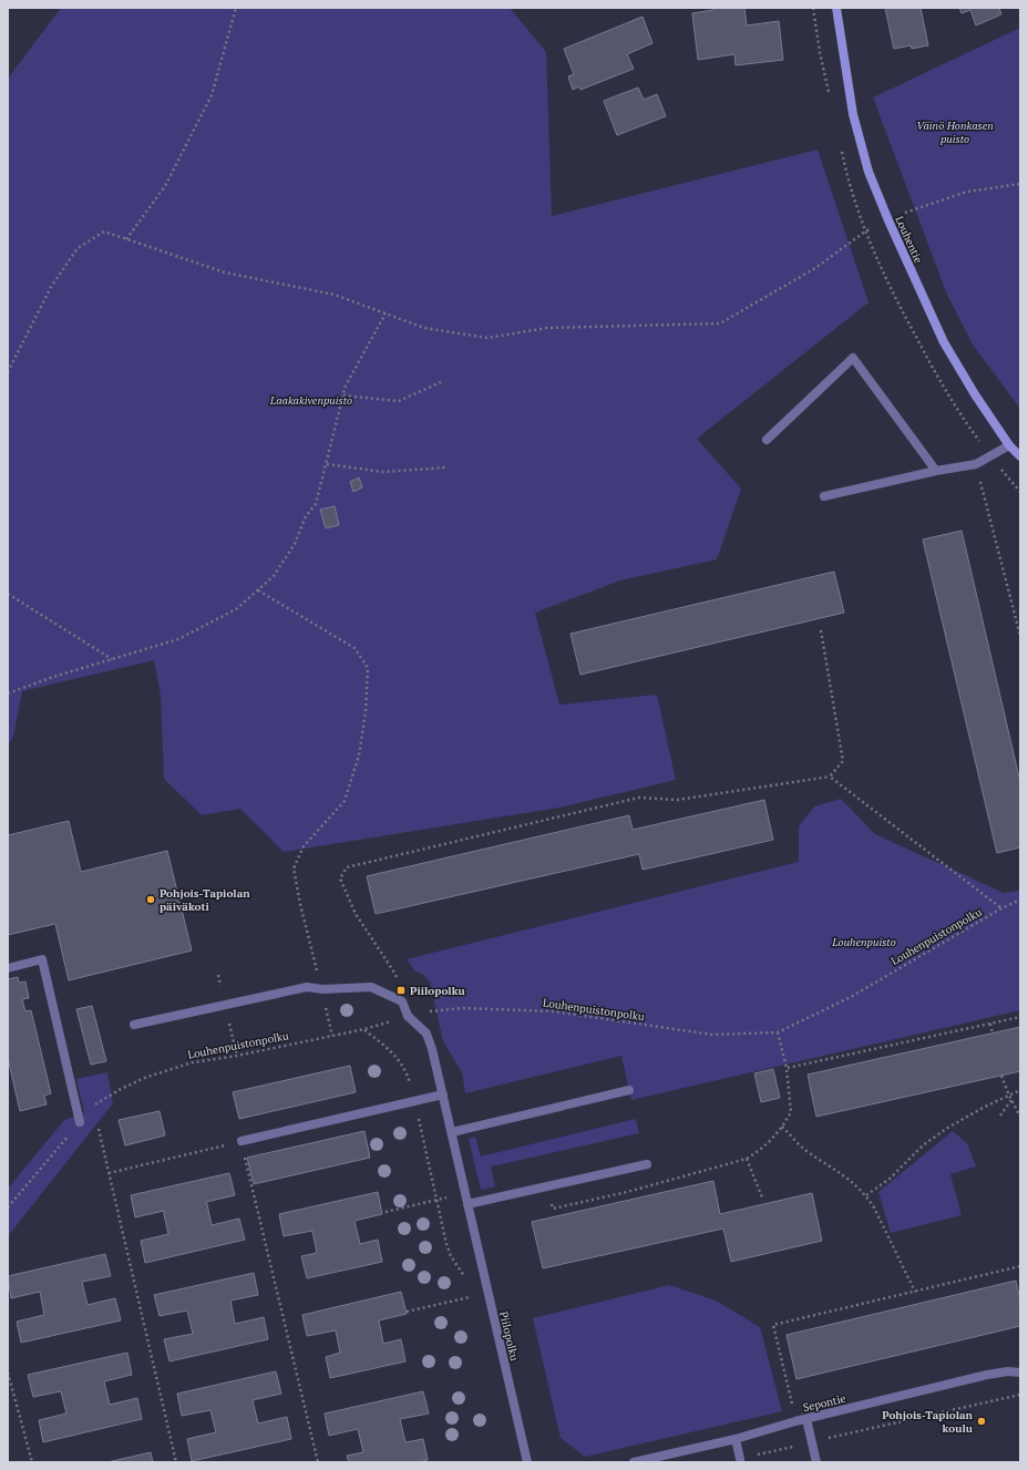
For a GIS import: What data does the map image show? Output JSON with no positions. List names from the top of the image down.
{
  "streets": {
    "street": ["Louhentie", "Piilopolku", "Sepontie"],
    "path": ["Louhenpuistonpolku"]
  },
  "crossings": [
    ["Louhenpuistonpolku", "Piilopolku"]
  ],
  "parks": ["Väinö Honkasen puisto", "Laakakivenpuisto", "Louhenpuisto"],
  "places": {
    "other": ["Pohjois-Tapiolan päiväkoti", "Pohjois-Tapiolan koulu"],
    "transit": ["Piilopolku"]
  }
}
